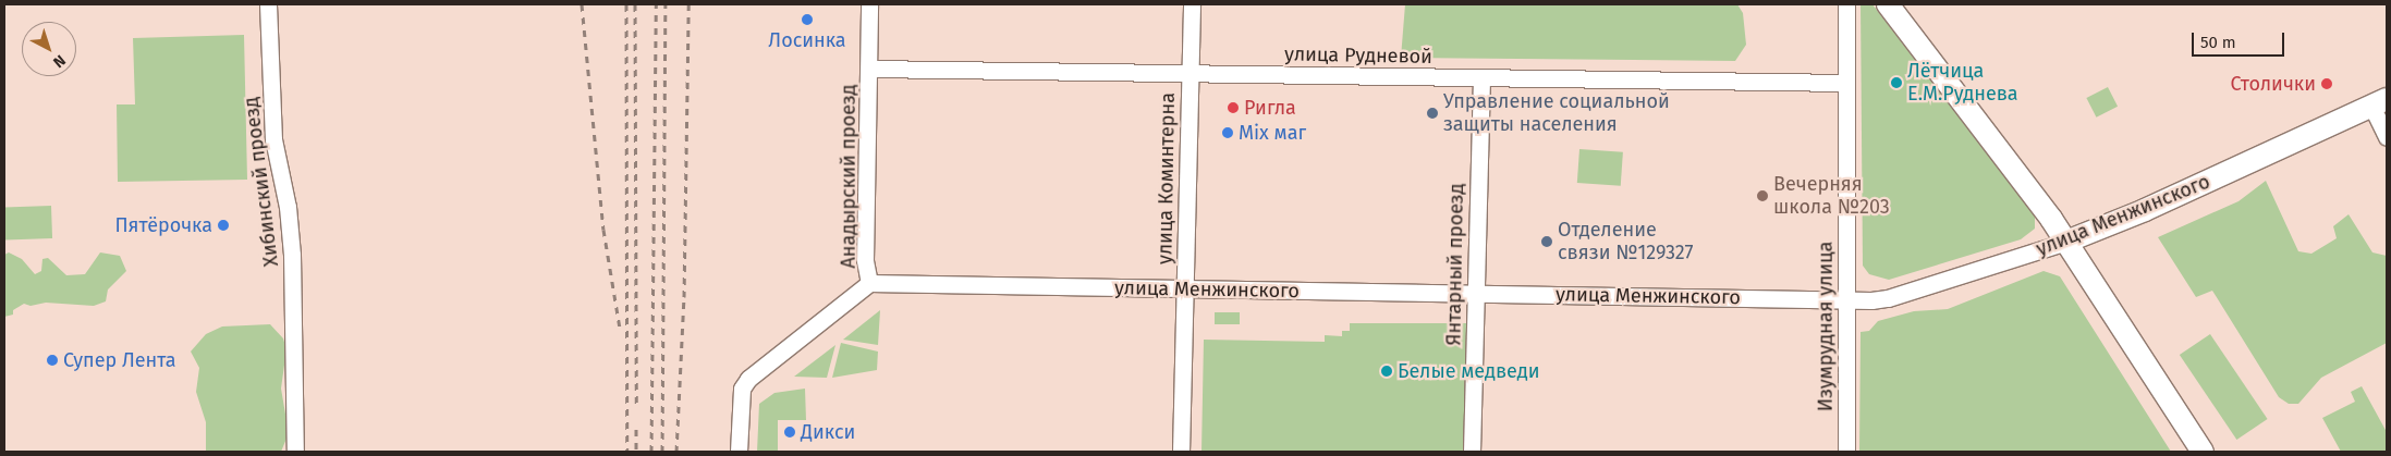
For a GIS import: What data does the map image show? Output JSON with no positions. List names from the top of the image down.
{
  "streets": {
    "main road": ["улица Менжинского"],
    "street": [
      "улица Рудневой",
      "Анадырский проезд",
      "улица Коминтерна",
      "Хибинский проезд",
      "Янтарный проезд",
      "Изумрудная улица"
    ]
  },
  "crossings": [
    ["улица Рудневой", "Анадырский проезд"],
    ["улица Рудневой", "улица Коминтерна"],
    ["улица Рудневой", "Янтарный проезд"],
    ["улица Рудневой", "Изумрудная улица"],
    ["Анадырский проезд", "улица Менжинского"],
    ["улица Коминтерна", "улица Менжинского"],
    ["улица Менжинского", "Янтарный проезд"],
    ["улица Менжинского", "Изумрудная улица"]
  ],
  "places": [
    "Лосинка",
    "Лётчица Е.М.Руднева",
    "Столички",
    "Ригла",
    "Управление социальной защиты населения",
    "Mix маг",
    "Вечерняя школа №203",
    "Пятёрочка",
    "Отделение связи №129327",
    "Супер Лента",
    "Белые медведи",
    "Дикси"
  ],
  "scale_bar": "50 m",
  "north": "bottom right"
}
